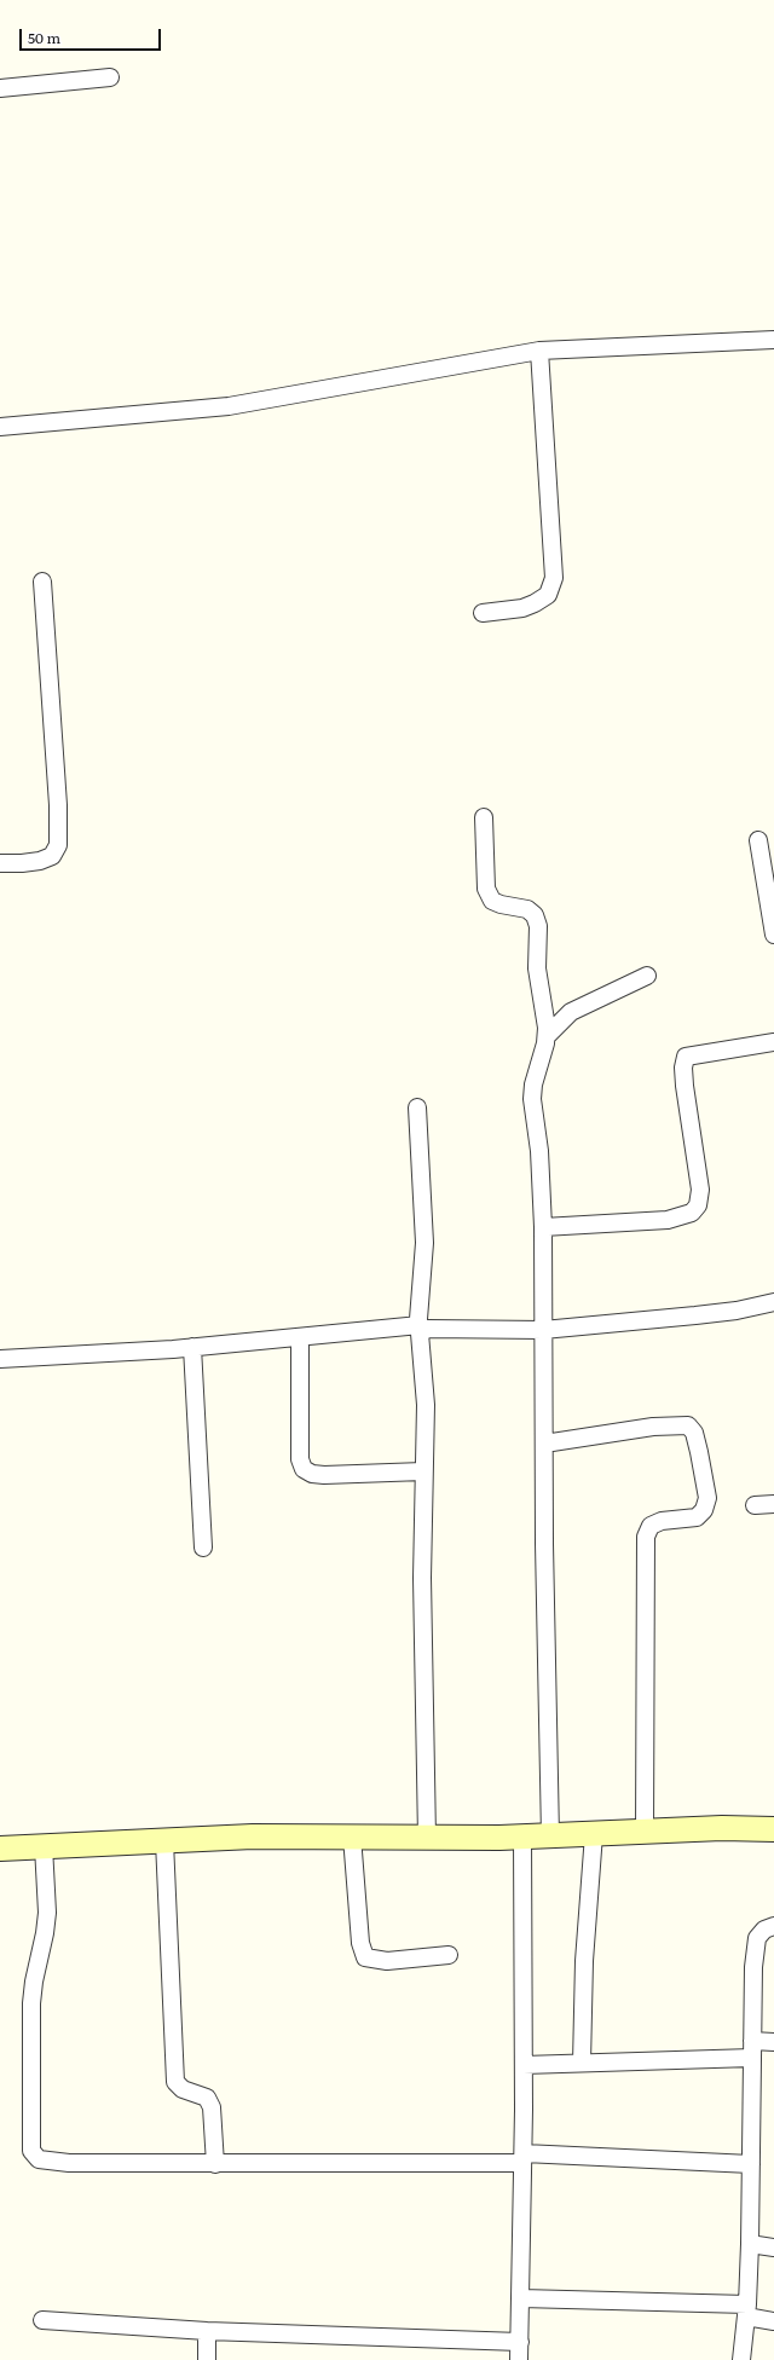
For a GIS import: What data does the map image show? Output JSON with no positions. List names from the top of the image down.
{
  "scale_bar": "50 m"
}
